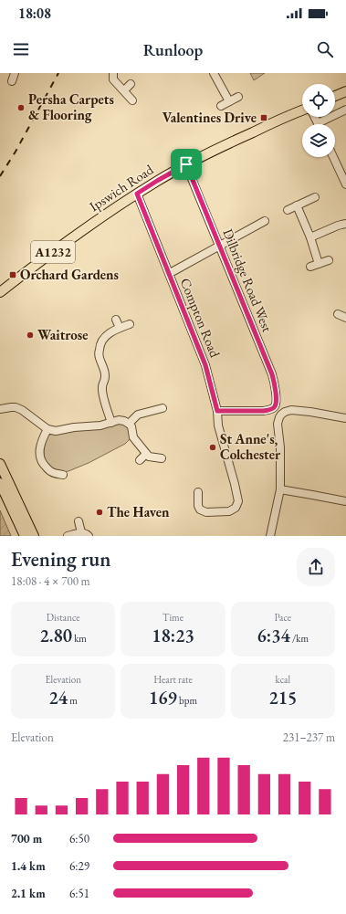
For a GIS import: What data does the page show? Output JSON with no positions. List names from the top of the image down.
{
  "streets": {
    "main road": ["Ipswich Road", "A1232"],
    "street": ["Dilbridge Road West", "Compton Road"]
  },
  "crossings": [
    ["Ipswich Road", "Dilbridge Road West"],
    ["Ipswich Road", "Compton Road"],
    ["Dilbridge Road West", "Compton Road"]
  ],
  "places": {
    "other": [
      "Persha Carpets & Flooring",
      "Waitrose",
      "St Anne's, Colchester",
      "The Haven"
    ],
    "transit": ["Valentines Drive", "Orchard Gardens"]
  },
  "page": {
    "status": "18:08",
    "header": "Runloop",
    "heading": ["Evening run", "18:08 · 4 × 700 m"],
    "stats": [
      ["Distance", "2.80 km"],
      ["Time", "18:23"],
      ["Pace", "6:34 /km"],
      ["Elevation", "24 m"],
      ["Heart rate", "169 bpm"],
      ["kcal", "215"]
    ],
    "chart": ["Elevation", "231–237 m"],
    "list": [
      {
        "name": "700 m",
        "note": "6:50"
      },
      {
        "name": "1.4 km",
        "note": "6:29"
      },
      {
        "name": "2.1 km",
        "note": "6:51"
      }
    ]
  }
}
